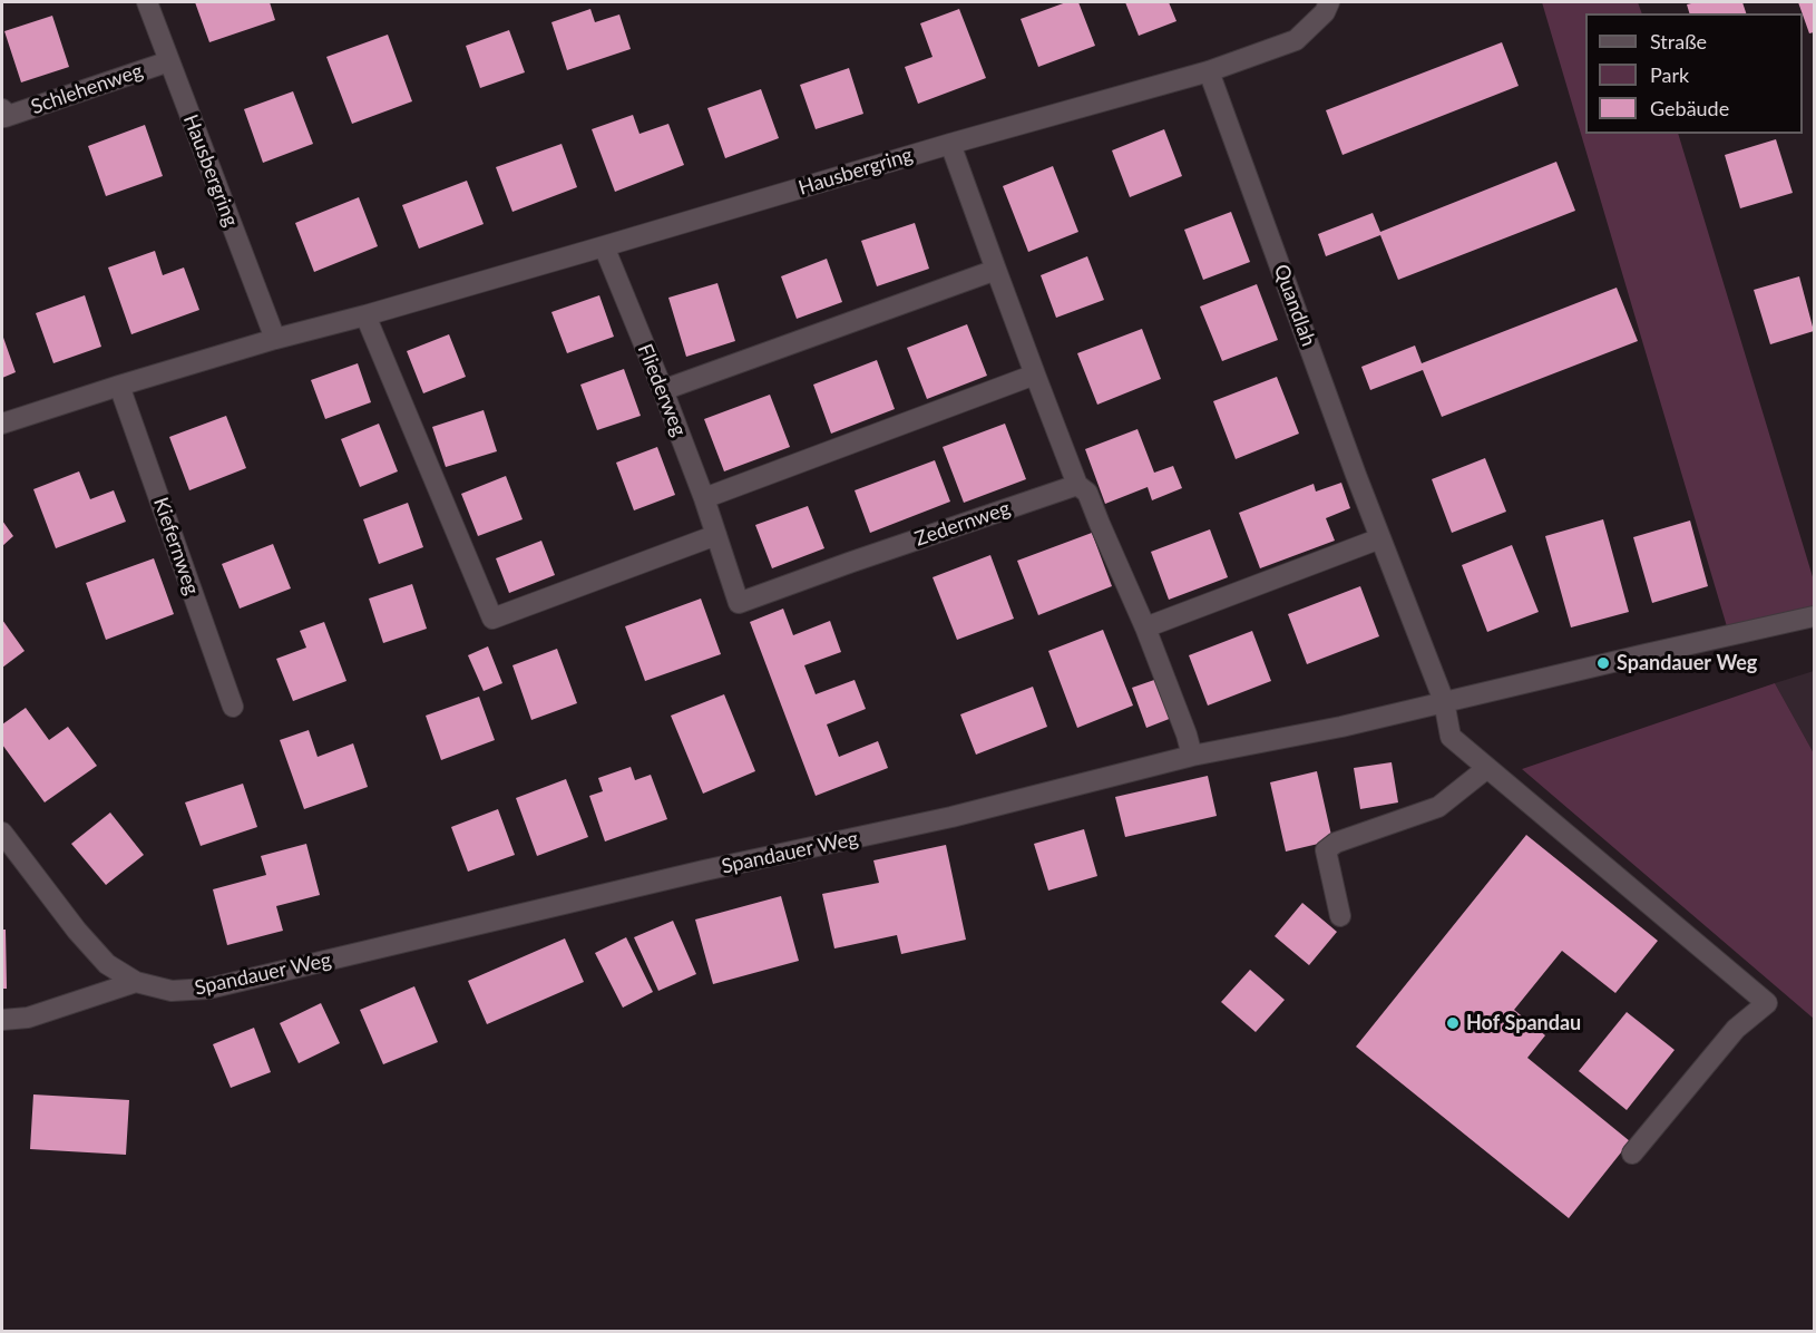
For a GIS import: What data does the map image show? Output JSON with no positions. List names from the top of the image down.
{
  "streets": {
    "street": [
      "Schlehenweg",
      "Hausbergring",
      "Quandlah",
      "Fliederweg",
      "Zedernweg",
      "Kiefernweg",
      "Spandauer Weg"
    ]
  },
  "crossings": [
    ["Schlehenweg", "Hausbergring"],
    ["Hausbergring", "Quandlah"],
    ["Hausbergring", "Fliederweg"],
    ["Hausbergring", "Kiefernweg"],
    ["Quandlah", "Spandauer Weg"],
    ["Fliederweg", "Zedernweg"]
  ],
  "places": ["Spandauer Weg", "Hof Spandau"],
  "legend": ["Straße", "Park", "Gebäude"]
}
